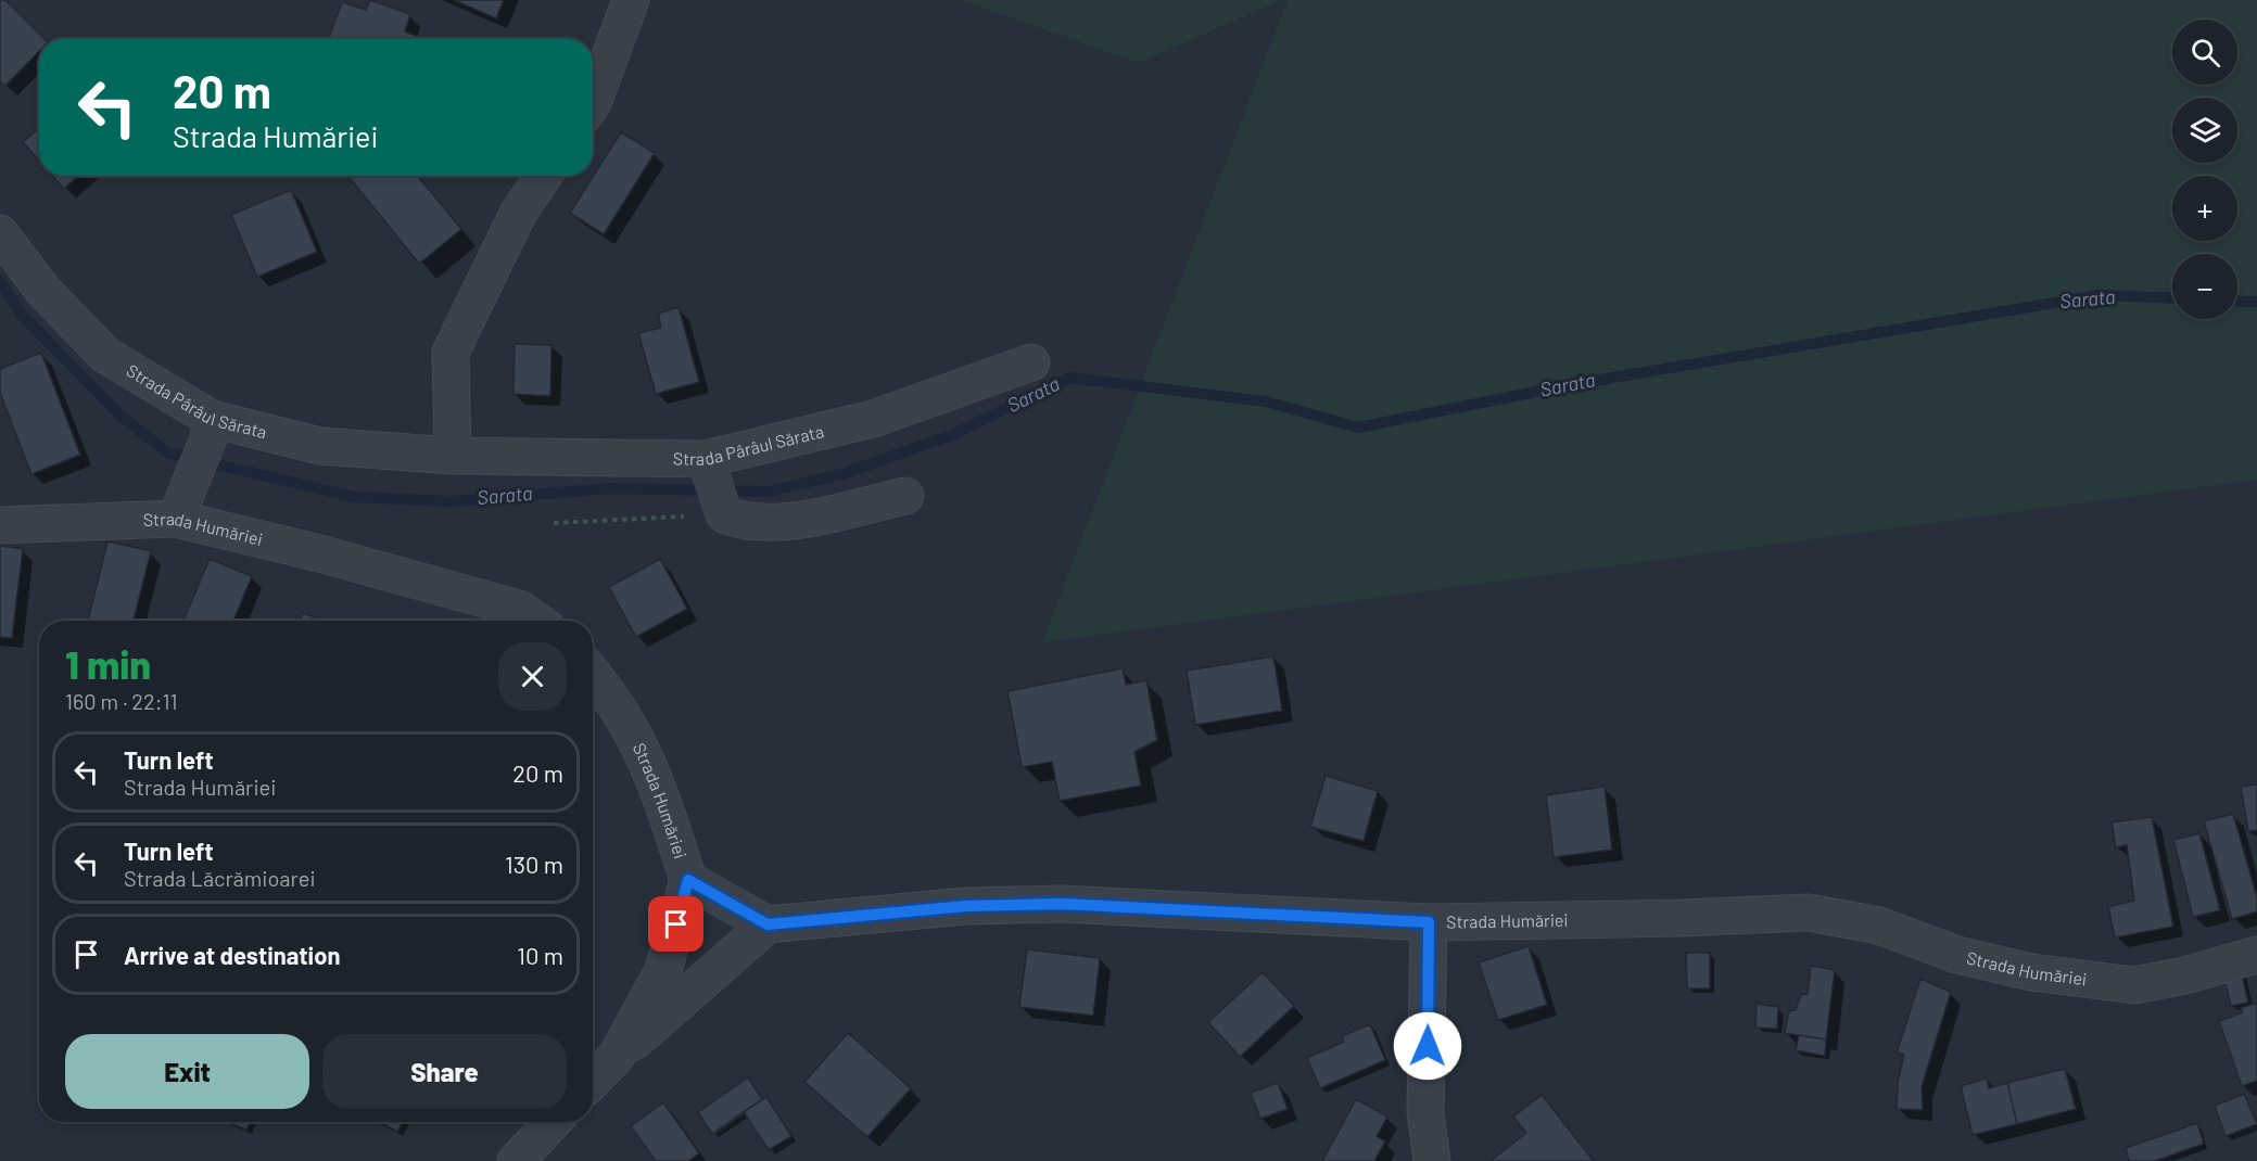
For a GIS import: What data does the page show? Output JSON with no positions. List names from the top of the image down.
{
  "streets": {
    "street": ["Strada Pârâul Sărata", "Strada Humăriei"]
  },
  "water": ["Sarata"],
  "page": {
    "map_buttons": ["+", "−"],
    "turn": ["20 m", "Strada Humăriei"],
    "heading": ["1 min", "160 m · 22:11"],
    "list": [
      {
        "name": "Turn left",
        "note": "Strada Humăriei",
        "value": "20 m"
      },
      {
        "name": "Turn left",
        "note": "Strada Lăcrămioarei",
        "value": "130 m"
      },
      {
        "name": "Arrive at destination",
        "value": "10 m"
      }
    ],
    "buttons": ["Exit", "Share"]
  }
}
